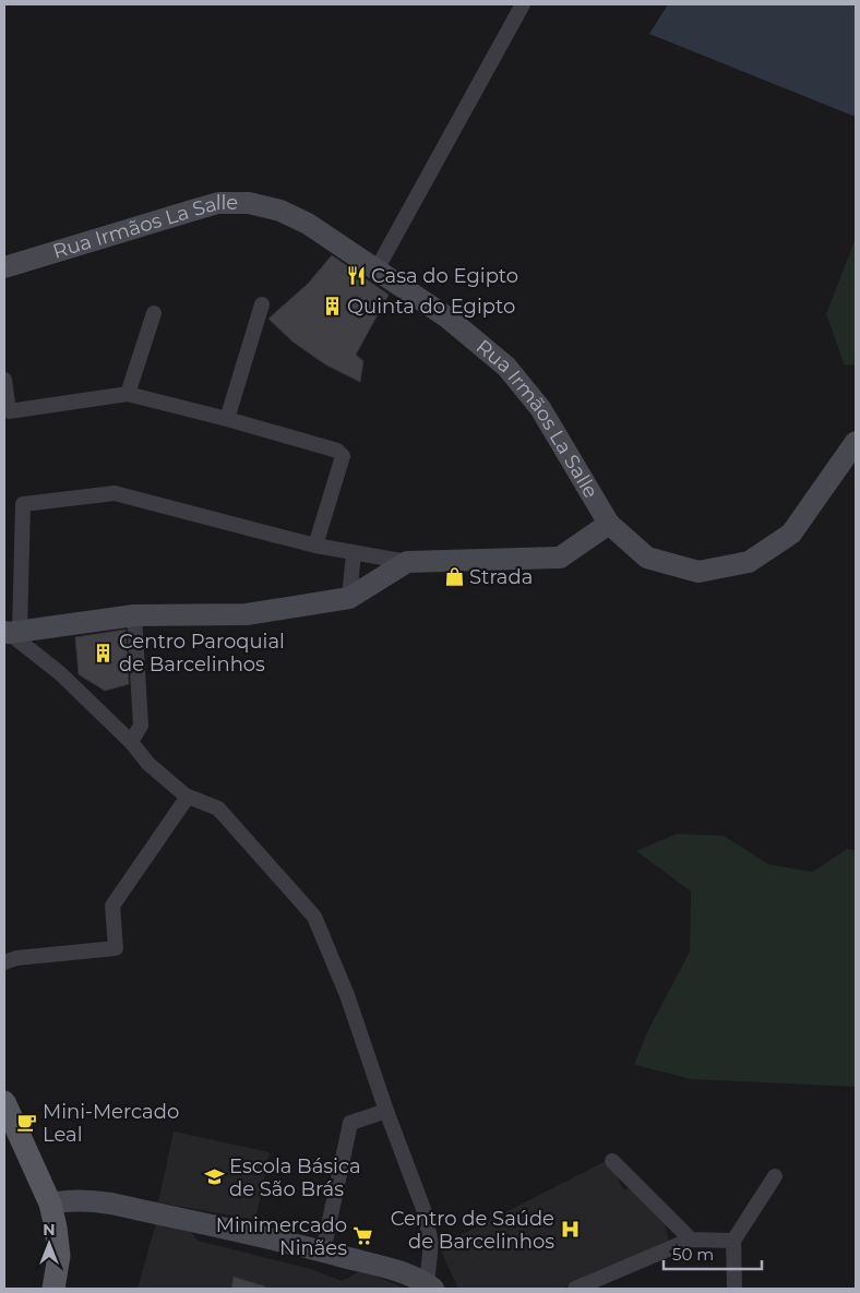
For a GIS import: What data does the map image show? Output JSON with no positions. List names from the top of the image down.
{
  "streets": {
    "main road": ["Rua Irmãos La Salle"]
  },
  "places": {
    "restaurant": ["Casa do Egipto"],
    "building": ["Quinta do Egipto", "Centro Paroquial de Barcelinhos"],
    "shop": ["Strada"],
    "cafe": ["Mini-Mercado Leal"],
    "school or university": ["Escola Básica de São Brás"],
    "hospital": ["Centro de Saúde de Barcelinhos"],
    "supermarket": ["Minimercado Ninães"]
  },
  "scale_bar": "50 m",
  "north": "top"
}
